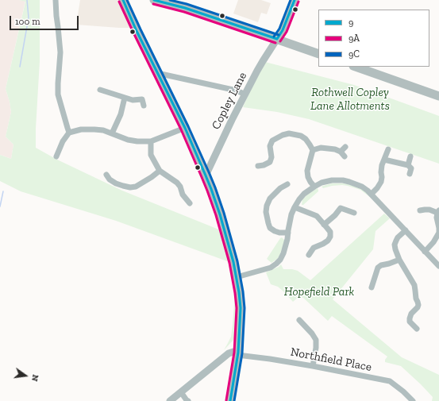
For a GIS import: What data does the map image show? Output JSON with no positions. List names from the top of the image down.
{
  "streets": {
    "street": ["Copley Lane", "Northfield Place"]
  },
  "parks": ["Rothwell Copley Lane Allotments", "Hopefield Park"],
  "lines": ["transit line 9", "transit line 9C", "transit line 9A"],
  "legend": ["9", "9A", "9C"],
  "scale_bar": "100 m",
  "north": "right"
}
